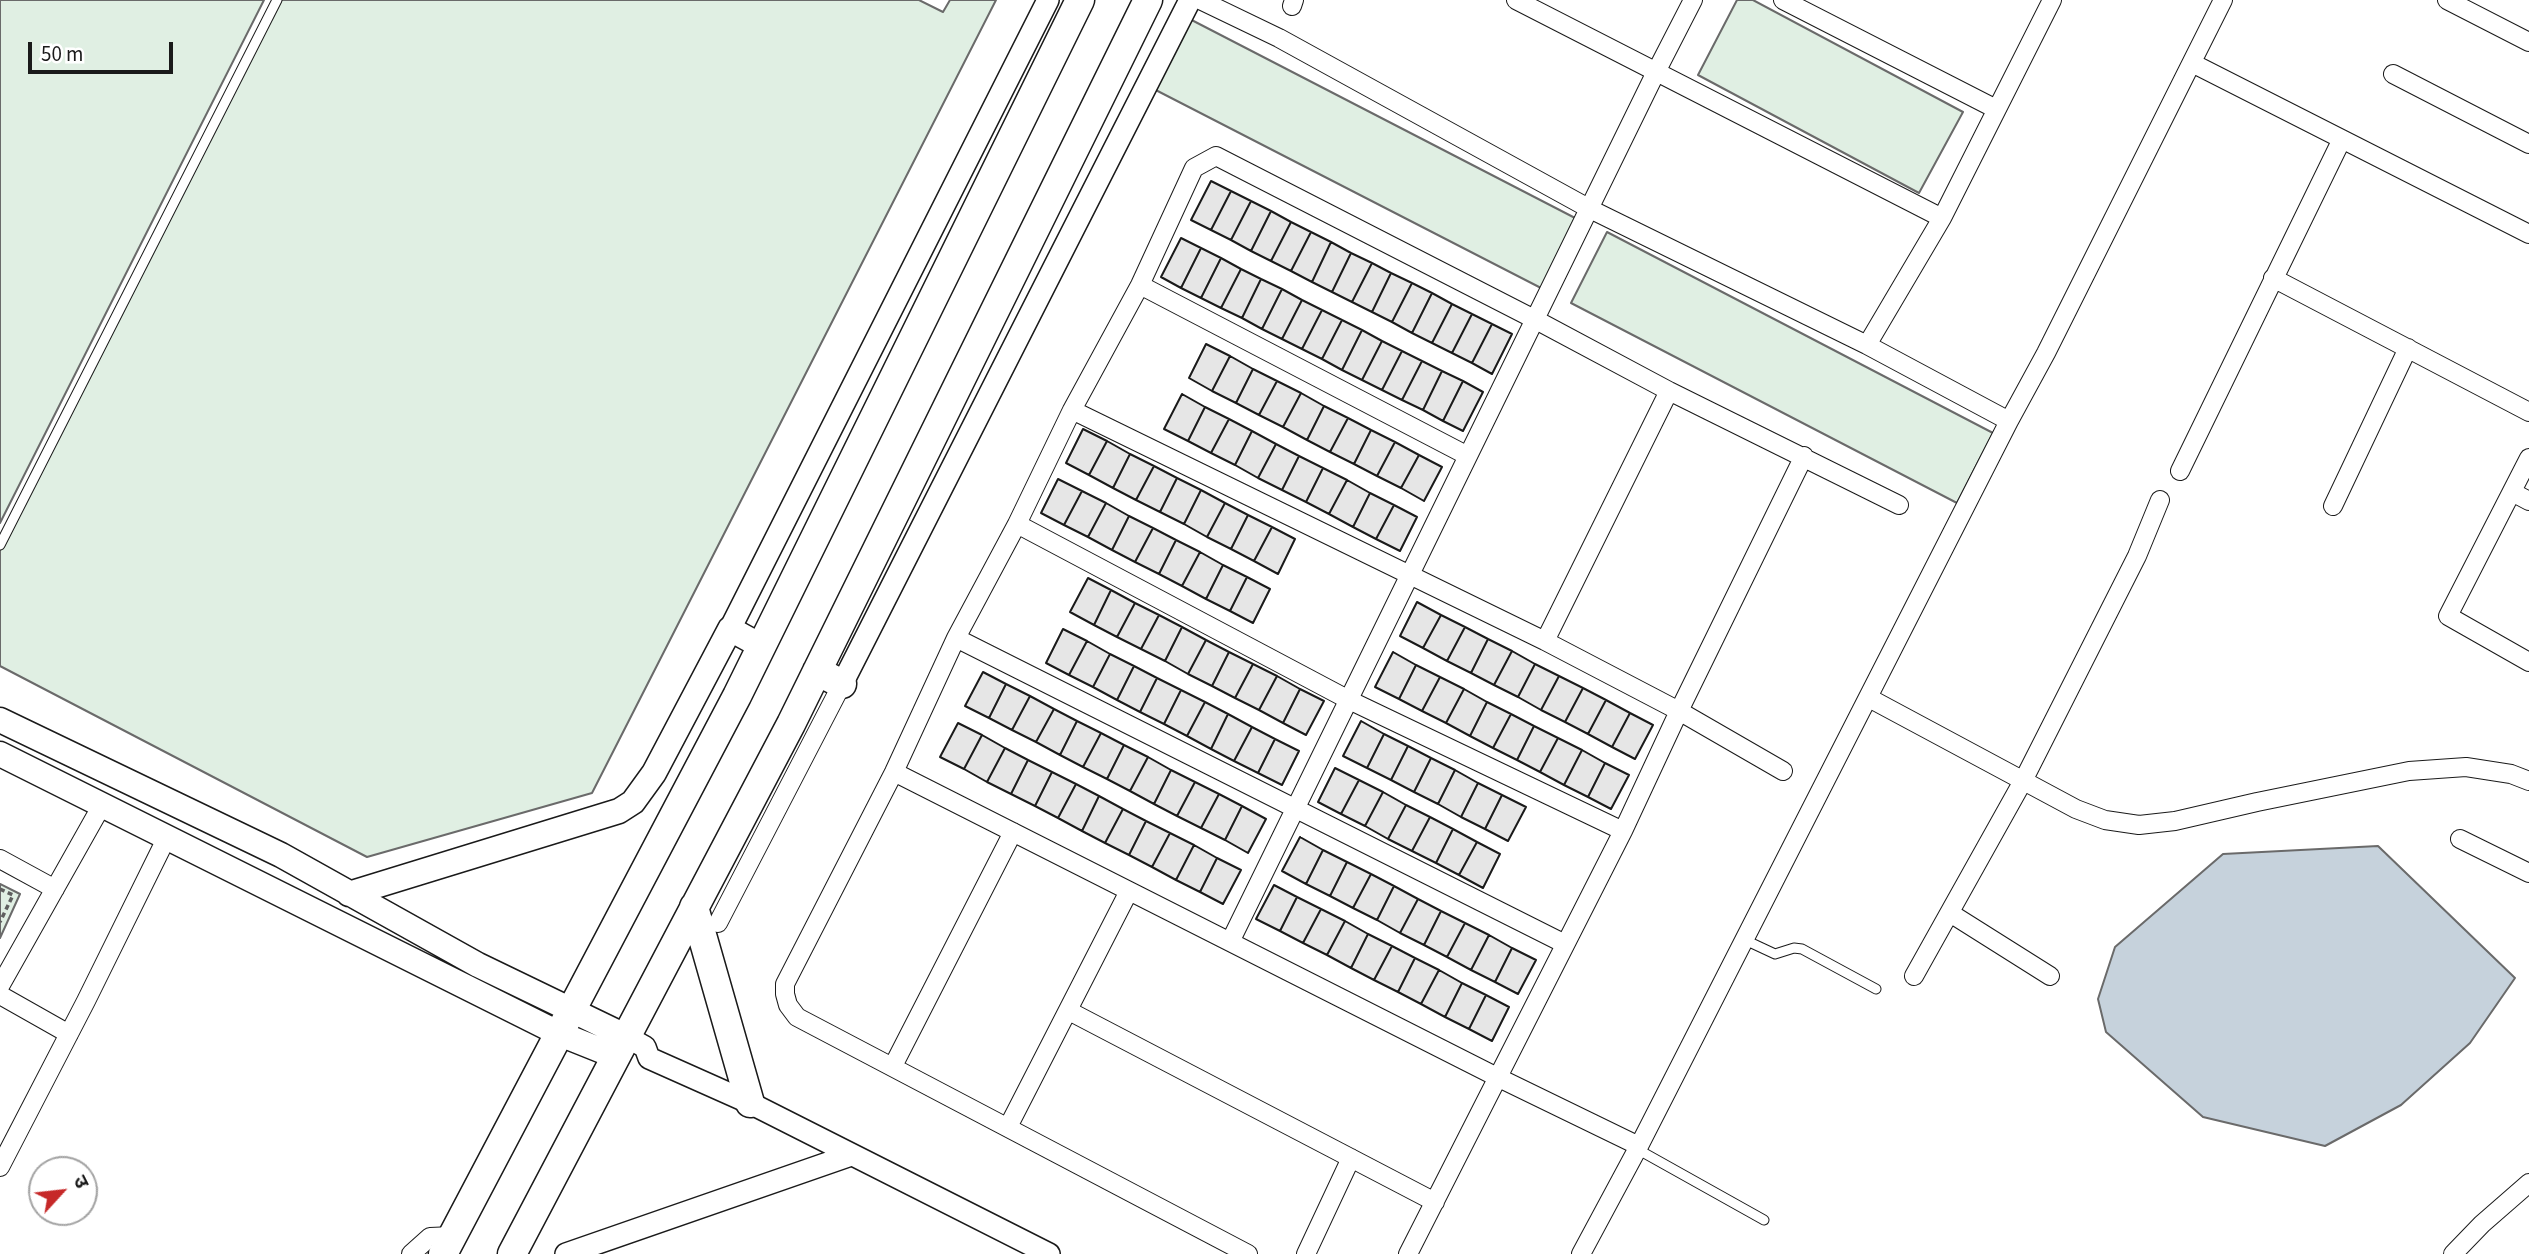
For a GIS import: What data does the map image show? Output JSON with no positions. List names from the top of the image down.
{
  "scale_bar": "50 m",
  "north": "top right"
}
